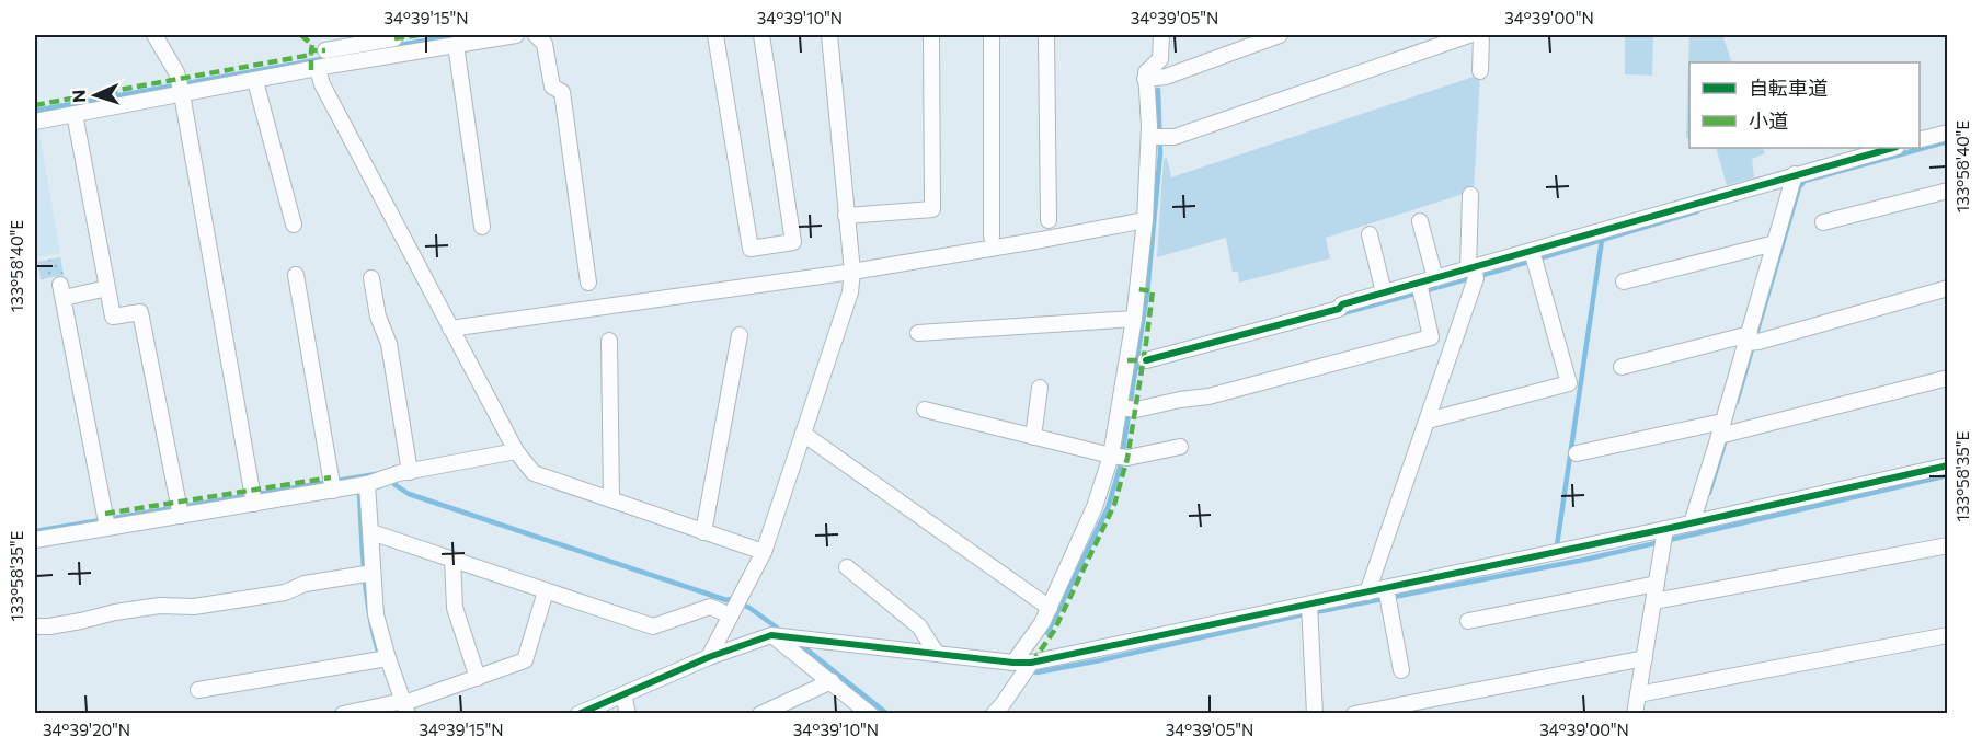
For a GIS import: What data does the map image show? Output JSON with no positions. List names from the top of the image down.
{
  "legend": ["自転車道", "小道"],
  "north": "left",
  "coordinates": [
    "34°39'15\"N",
    "34°39'10\"N",
    "34°39'05\"N",
    "34°39'00\"N",
    "133°58'40\"E",
    "133°58'35\"E",
    "34°39'20\"N"
  ]
}
